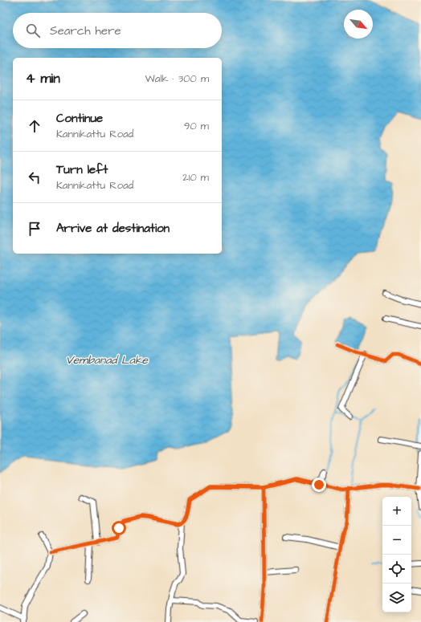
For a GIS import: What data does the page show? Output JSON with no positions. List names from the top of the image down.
{
  "water": ["Vembanad Lake"],
  "north": "bottom right",
  "page": {
    "search": "Search here",
    "heading": ["4 min", "Walk · 300 m"],
    "list": [
      ["Continue", "Kannikattu Road", "90 m"],
      ["Turn left", "Kannikattu Road", "210 m"],
      "Arrive at destination"
    ],
    "map_buttons": ["+", "−"]
  }
}
